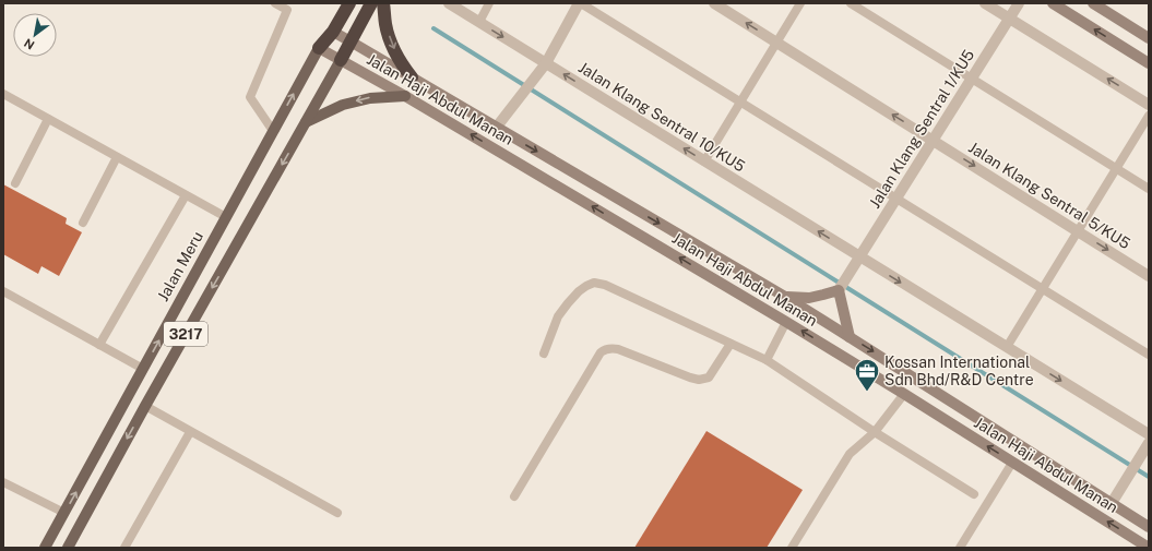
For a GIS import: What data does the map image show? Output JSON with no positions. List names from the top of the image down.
{
  "streets": {
    "highway": ["Jalan Meru", "3217"],
    "street": [
      "Jalan Haji Abdul Manan",
      "Jalan Klang Sentral 10/KU5",
      "Jalan Klang Sentral 1/KU5",
      "Jalan Klang Sentral 5/KU5"
    ]
  },
  "crossings": [
    ["Jalan Haji Abdul Manan", "Jalan Meru"],
    ["Jalan Haji Abdul Manan", "3217"],
    ["Jalan Klang Sentral 10/KU5", "Jalan Klang Sentral 1/KU5"],
    ["Jalan Klang Sentral 1/KU5", "Jalan Klang Sentral 5/KU5"]
  ],
  "places": {
    "office": ["Kossan International Sdn Bhd/R&D Centre"]
  },
  "north": "bottom left"
}
